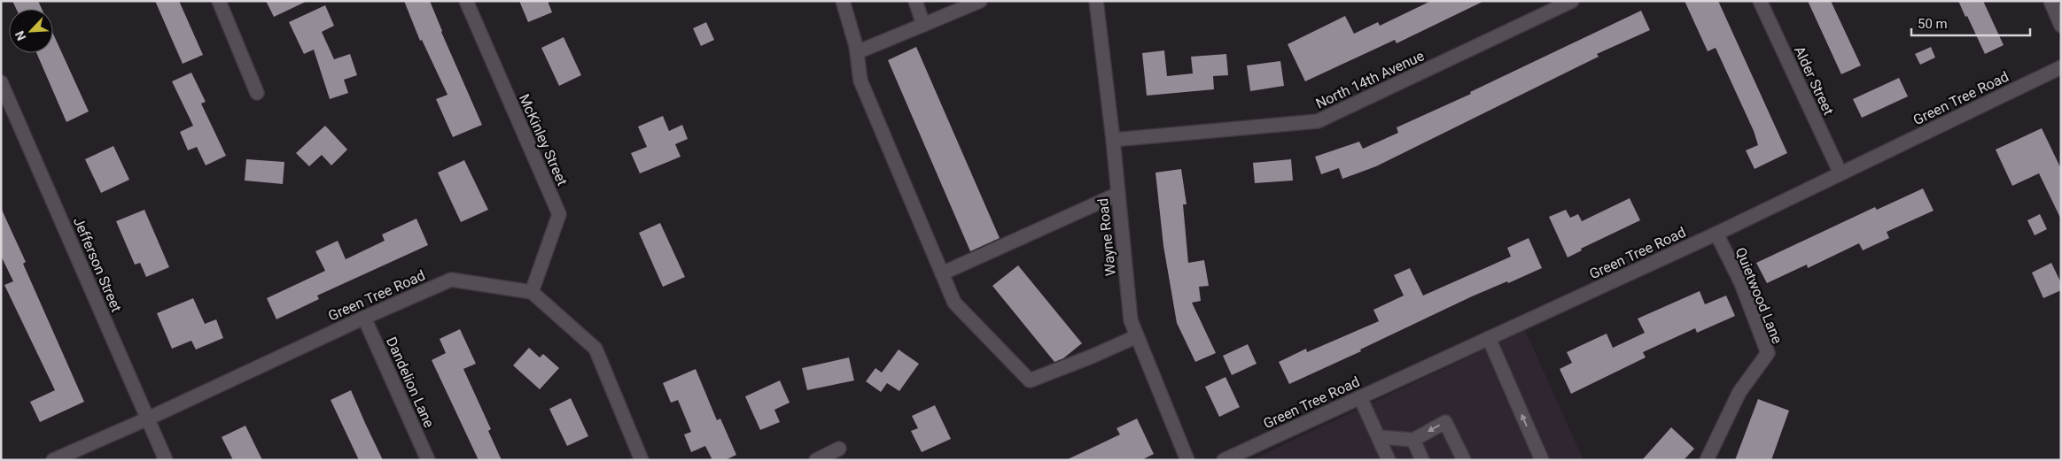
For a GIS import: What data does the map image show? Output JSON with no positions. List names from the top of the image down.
{
  "streets": {
    "street": [
      "North 14th Avenue",
      "Alder Street",
      "Green Tree Road",
      "McKinley Street",
      "Wayne Road",
      "Jefferson Street",
      "Quietwood Lane",
      "Dandelion Lane"
    ]
  },
  "crossings": [
    ["North 14th Avenue", "Wayne Road"],
    ["Alder Street", "Green Tree Road"],
    ["Green Tree Road", "McKinley Street"],
    ["Green Tree Road", "Jefferson Street"],
    ["Green Tree Road", "Quietwood Lane"],
    ["Green Tree Road", "Dandelion Lane"]
  ],
  "scale_bar": "50 m",
  "north": "bottom left"
}
